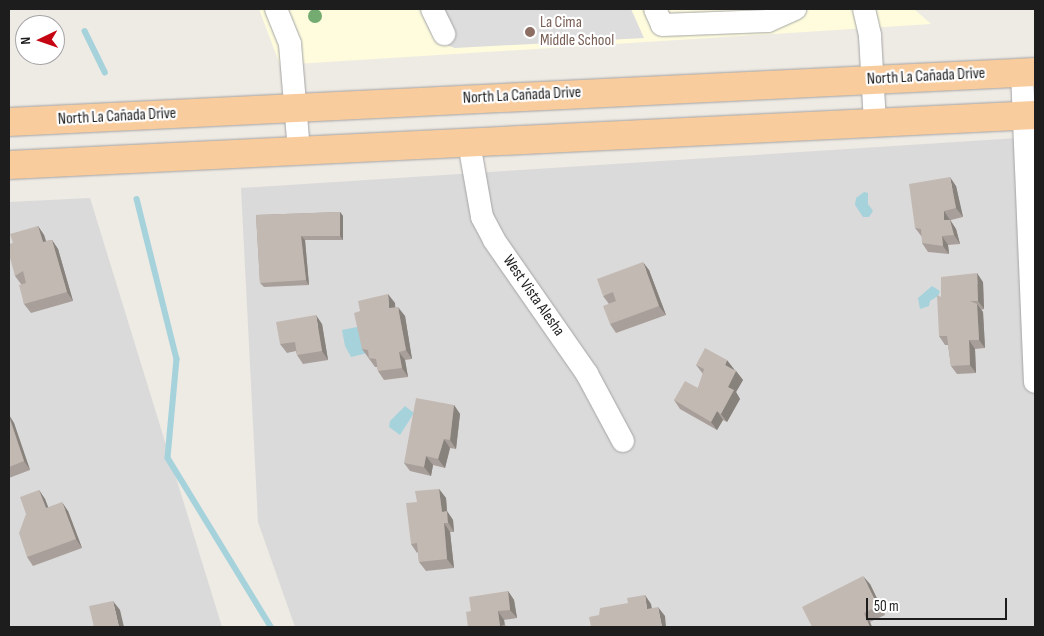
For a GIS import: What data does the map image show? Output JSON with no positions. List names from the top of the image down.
{
  "streets": {
    "main road": ["North La Cañada Drive"],
    "street": ["West Vista Alesha"]
  },
  "places": ["La Cima Middle School"],
  "scale_bar": "50 m",
  "north": "left"
}
